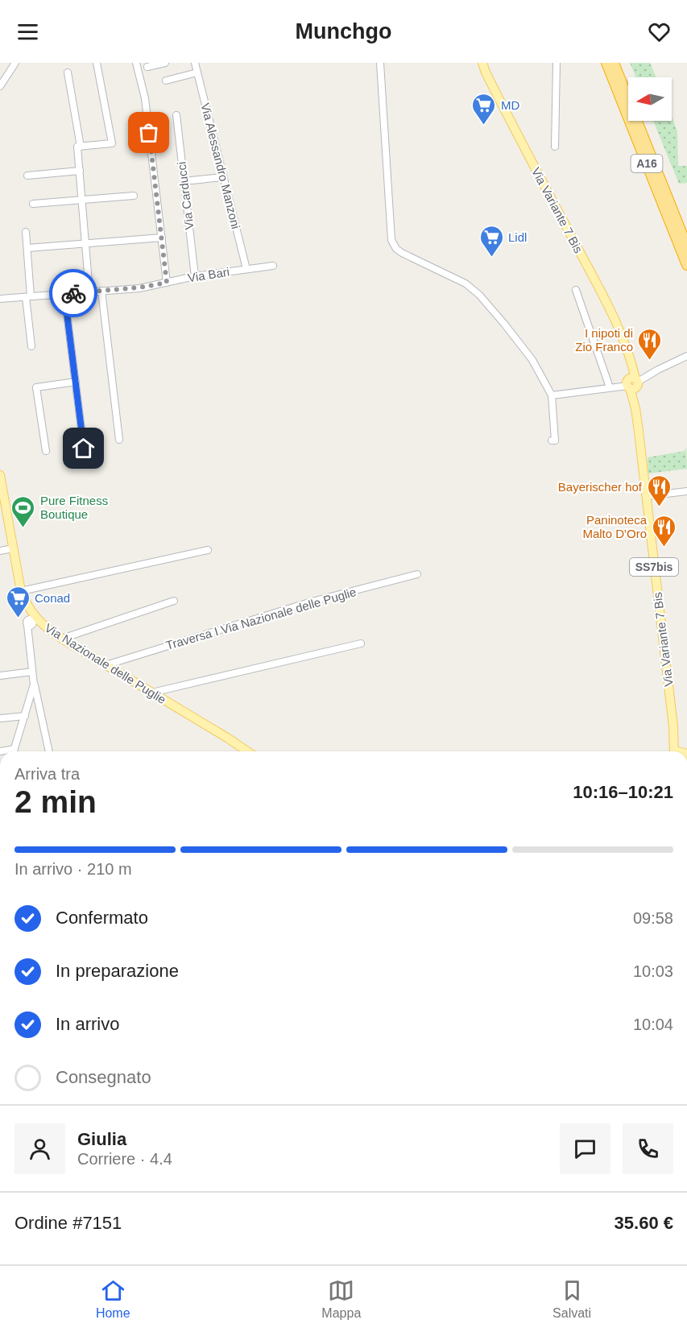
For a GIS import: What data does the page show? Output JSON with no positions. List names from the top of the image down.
{
  "streets": {
    "highway": ["A16"],
    "main road": ["Via Variante 7 Bis", "SS7bis", "Via Nazionale delle Puglie"],
    "street": [
      "Via Alessandro Manzoni",
      "Via Carducci",
      "Via Bari",
      "Traversa I Via Nazionale delle Puglie"
    ]
  },
  "crossings": [
    ["Via Alessandro Manzoni", "Via Bari"],
    ["Via Carducci", "Via Bari"],
    ["Traversa I Via Nazionale delle Puglie", "Via Nazionale delle Puglie"]
  ],
  "places": {
    "supermarket": ["MD", "Lidl", "Conad"],
    "restaurant": ["I nipoti di Zio Franco", "Bayerischer hof", "Paninoteca Malto D'Oro"],
    "sports": ["Pure Fitness Boutique"]
  },
  "north": "left",
  "page": {
    "header": "Munchgo",
    "heading": ["2 min", "Arriva tra", "10:16–10:21"],
    "panel": [
      "Giulia",
      "Corriere · 4.4",
      "Ordine #7151",
      "35.60 €"
    ],
    "bar": "In arrivo · 210 m",
    "list": [
      ["Confermato", "09:58"],
      ["In preparazione", "10:03"],
      ["In arrivo", "10:04"],
      "Consegnato"
    ],
    "tabs": ["Home", "Mappa", "Salvati"]
  }
}
